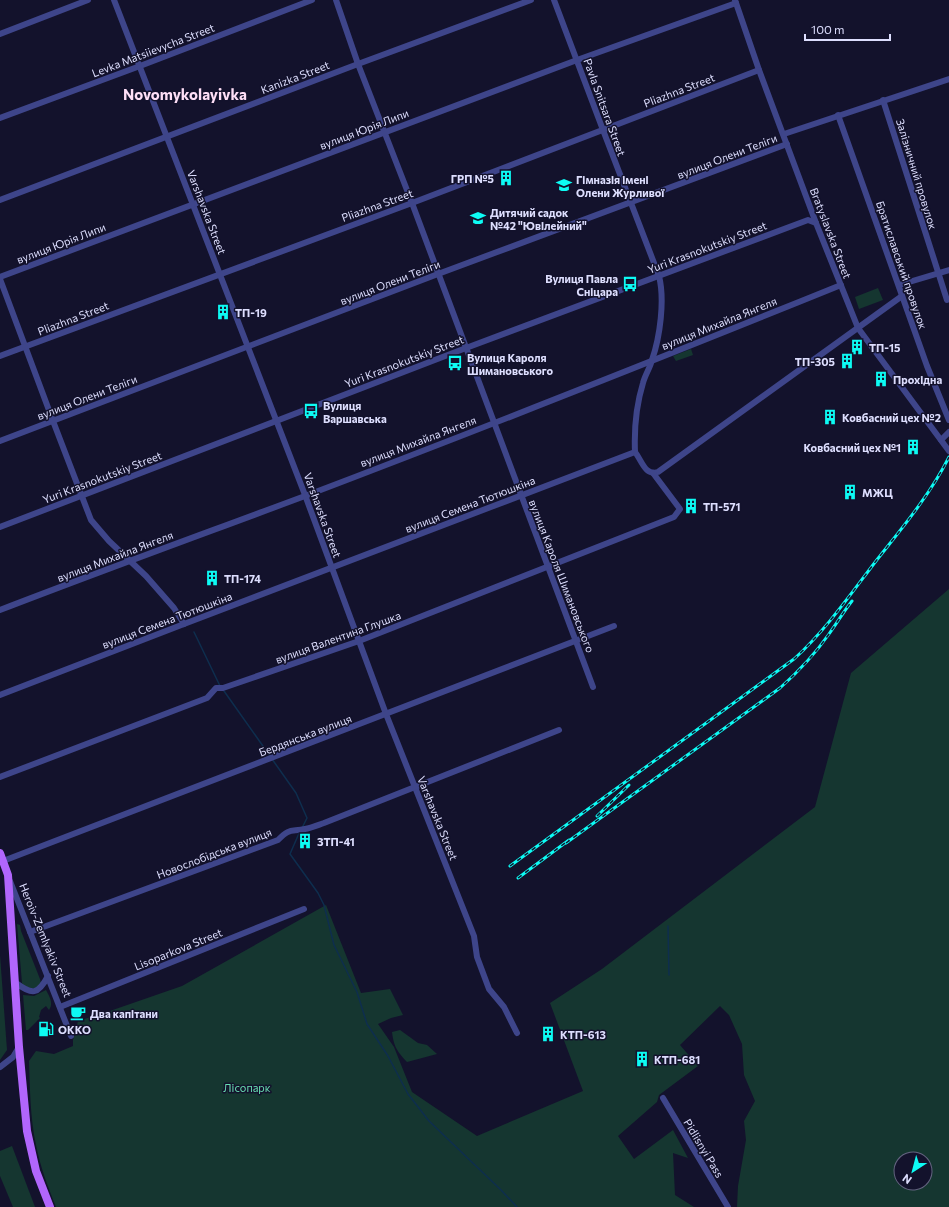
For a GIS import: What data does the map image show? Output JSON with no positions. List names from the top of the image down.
{
  "streets": {
    "main road": ["Heroiv-Zemlyakiv Street"],
    "street": [
      "Levka Matsiievycha Street",
      "Kanizka Street",
      "Pliazhna Street",
      "Pavla Snitsara Street",
      "вулиця Юрія Липи",
      "вулиця Олени Теліги",
      "Залізничний провулок",
      "Varshavska Street",
      "Bratyslavska Street",
      "Yuri Krasnokutskiy Street",
      "Братиславський провулок",
      "вулиця Михайла Янгеля",
      "вулиця Семена Тютюшкіна",
      "вулиця Кароля Шимановського",
      "вулиця Валентина Глушка",
      "Бердянська вулиця",
      "Новослобідська вулиця",
      "Lisoparkova Street",
      "Pidlisnyi Pass"
    ]
  },
  "crossings": [
    ["Levka Matsiievycha Street", "Varshavska Street"],
    ["Kanizka Street", "Varshavska Street"],
    ["Kanizka Street", "вулиця Кароля Шимановського"],
    ["Pliazhna Street", "Pavla Snitsara Street"],
    ["Pliazhna Street", "Varshavska Street"],
    ["Pliazhna Street", "Bratyslavska Street"],
    ["Pliazhna Street", "вулиця Кароля Шимановського"],
    ["Pavla Snitsara Street", "вулиця Юрія Липи"],
    ["Pavla Snitsara Street", "вулиця Олени Теліги"],
    ["Pavla Snitsara Street", "Yuri Krasnokutskiy Street"],
    ["Pavla Snitsara Street", "вулиця Михайла Янгеля"],
    ["Pavla Snitsara Street", "вулиця Семена Тютюшкіна"],
    ["вулиця Юрія Липи", "Varshavska Street"],
    ["вулиця Юрія Липи", "Bratyslavska Street"],
    ["вулиця Юрія Липи", "вулиця Кароля Шимановського"],
    ["вулиця Олени Теліги", "Залізничний провулок"],
    ["вулиця Олени Теліги", "Varshavska Street"],
    ["вулиця Олени Теліги", "Bratyslavska Street"],
    ["вулиця Олени Теліги", "Братиславський провулок"],
    ["вулиця Олени Теліги", "вулиця Кароля Шимановського"],
    ["Varshavska Street", "Yuri Krasnokutskiy Street"],
    ["Varshavska Street", "вулиця Михайла Янгеля"],
    ["Varshavska Street", "вулиця Семена Тютюшкіна"],
    ["Varshavska Street", "вулиця Валентина Глушка"],
    ["Varshavska Street", "Бердянська вулиця"],
    ["Varshavska Street", "Новослобідська вулиця"],
    ["Bratyslavska Street", "Yuri Krasnokutskiy Street"],
    ["Bratyslavska Street", "вулиця Михайла Янгеля"],
    ["Yuri Krasnokutskiy Street", "вулиця Кароля Шимановського"],
    ["вулиця Михайла Янгеля", "вулиця Кароля Шимановського"],
    ["вулиця Семена Тютюшкіна", "вулиця Кароля Шимановського"],
    ["вулиця Кароля Шимановського", "вулиця Валентина Глушка"],
    ["вулиця Кароля Шимановського", "Бердянська вулиця"],
    ["Бердянська вулиця", "Heroiv-Zemlyakiv Street"],
    ["Новослобідська вулиця", "Heroiv-Zemlyakiv Street"],
    ["Heroiv-Zemlyakiv Street", "Lisoparkova Street"]
  ],
  "districts": ["Novomykolayivka"],
  "parks": ["Лісопарк"],
  "places": {
    "building": [
      "ГРП №5",
      "ТП-19",
      "ТП-15",
      "ТП-305",
      "Прохідна",
      "Ковбасний цех №2",
      "Ковбасний цех №1",
      "МЖЦ",
      "ТП-571",
      "ТП-174",
      "ЗТП-41",
      "КТП-613",
      "КТП-681"
    ],
    "school or university": ["Гімназія імені Олени Журливої", "Дитячий садок №42 \"Ювілейний\""],
    "bus stop": ["Вулиця Павла Сніцара", "Вулиця Кароля Шимановського", "Вулиця Варшавська"],
    "cafe": ["Два капітани"],
    "fuel station": ["OKKO"]
  },
  "scale_bar": "100 m",
  "north": "bottom left"
}
